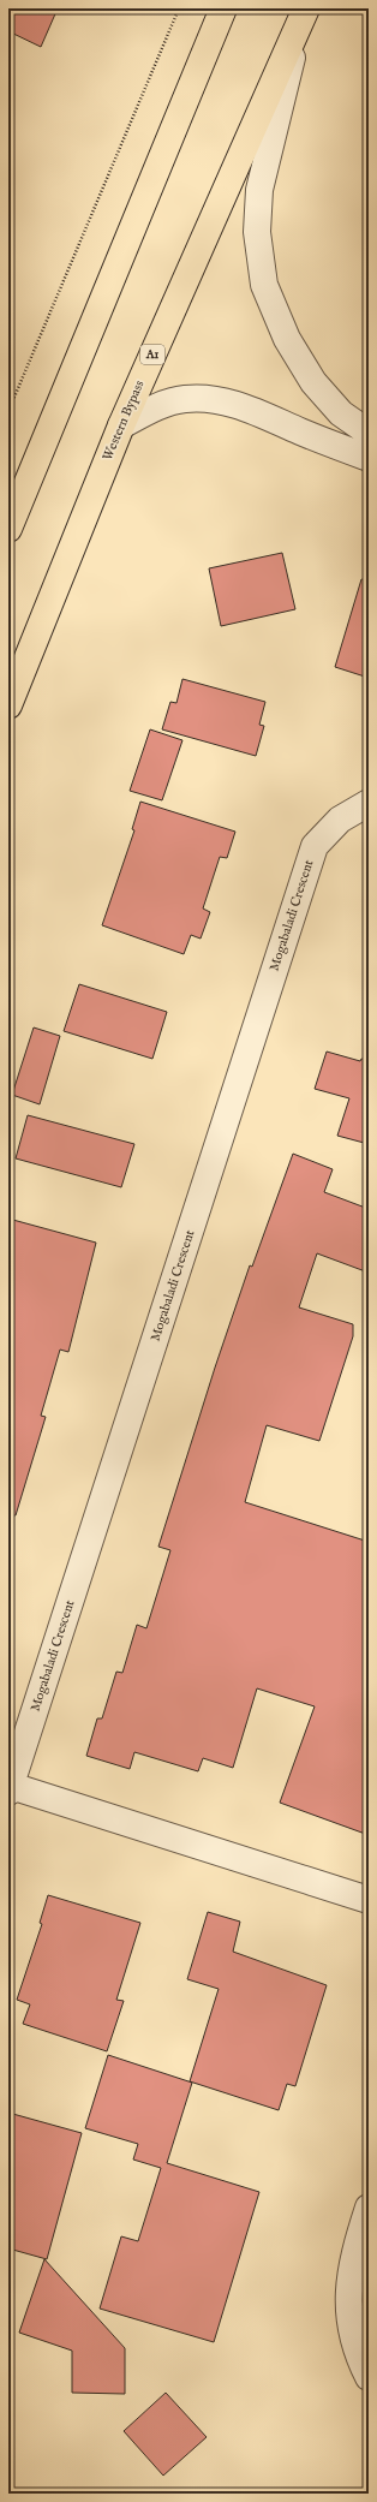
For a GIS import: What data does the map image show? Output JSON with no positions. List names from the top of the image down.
{
  "streets": {
    "highway": ["A1", "Western Bypass"],
    "street": ["Mogabaladi Crescent"]
  }
}
